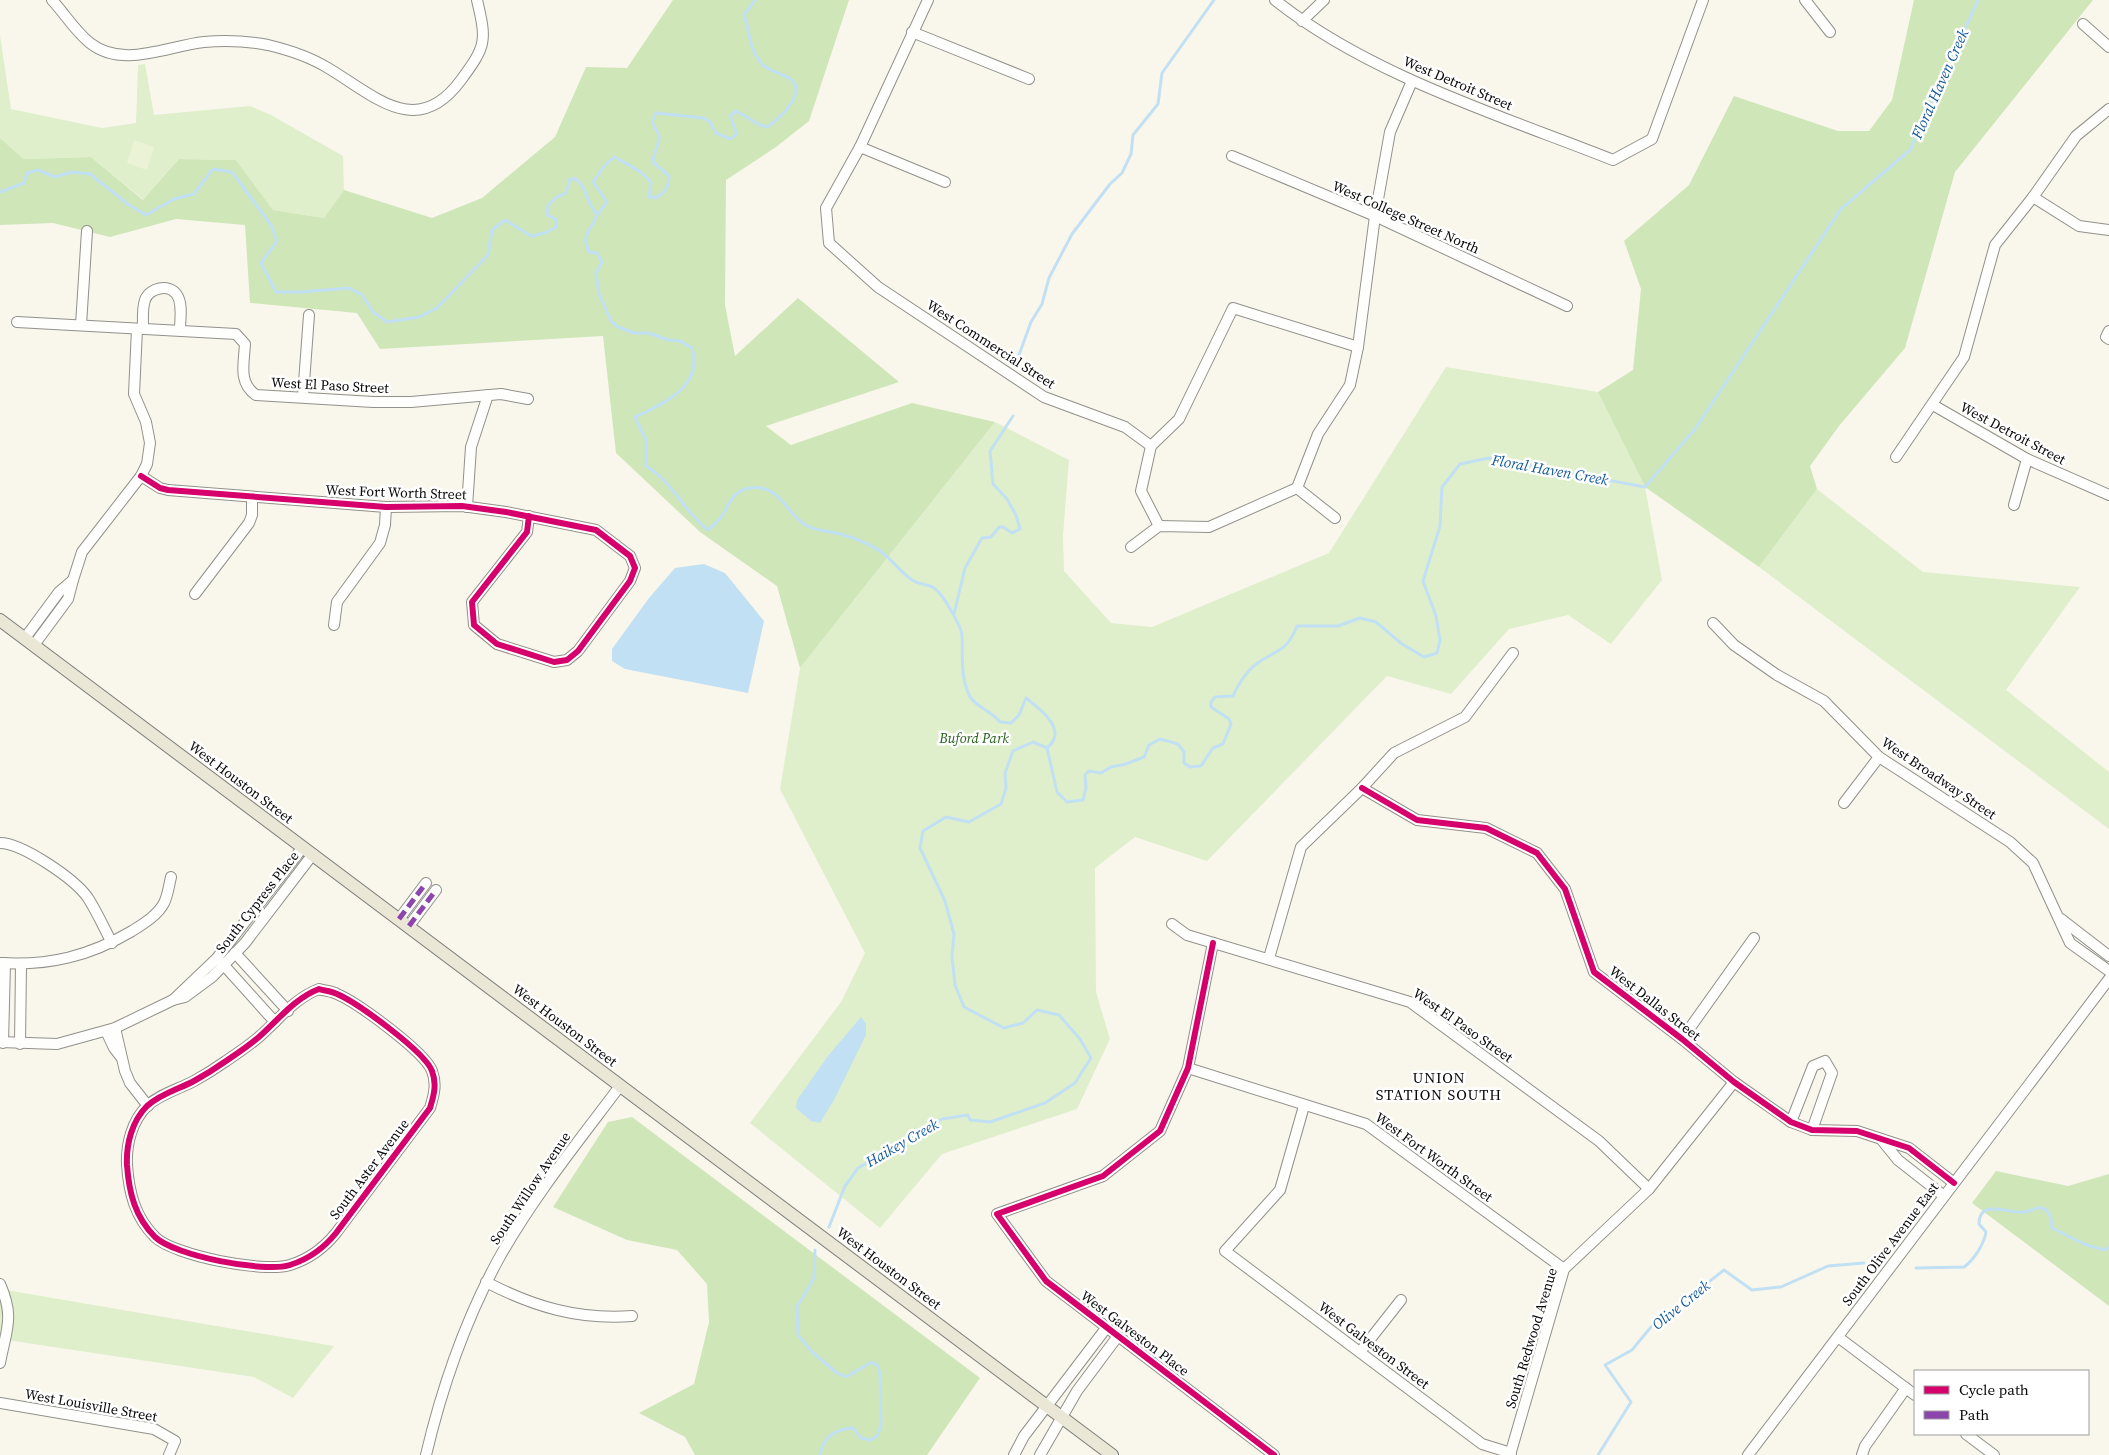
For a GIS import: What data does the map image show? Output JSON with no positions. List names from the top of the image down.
{
  "streets": {
    "main road": ["West Houston Street"],
    "street": [
      "West Detroit Street",
      "West College Street North",
      "West Commercial Street",
      "West El Paso Street",
      "West Fort Worth Street",
      "West Broadway Street",
      "South Cypress Place",
      "West Dallas Street",
      "South Aster Avenue",
      "South Willow Avenue",
      "South Olive Avenue East",
      "West Galveston Place",
      "South Redwood Avenue",
      "West Galveston Street",
      "West Louisville Street"
    ]
  },
  "crossings": [
    ["West El Paso Street", "South Redwood Avenue"],
    ["West Fort Worth Street", "West Galveston Place"],
    ["West Fort Worth Street", "South Redwood Avenue"],
    ["West Fort Worth Street", "West Galveston Street"],
    ["West Houston Street", "South Cypress Place"],
    ["West Houston Street", "South Willow Avenue"],
    ["West Dallas Street", "South Olive Avenue East"],
    ["West Dallas Street", "South Redwood Avenue"],
    ["South Redwood Avenue", "West Galveston Street"]
  ],
  "districts": ["UNION STATION SOUTH"],
  "water": ["Floral Haven Creek", "Haikey Creek", "Olive Creek"],
  "parks": ["Buford Park"],
  "legend": ["Cycle path", "Path"]
}
